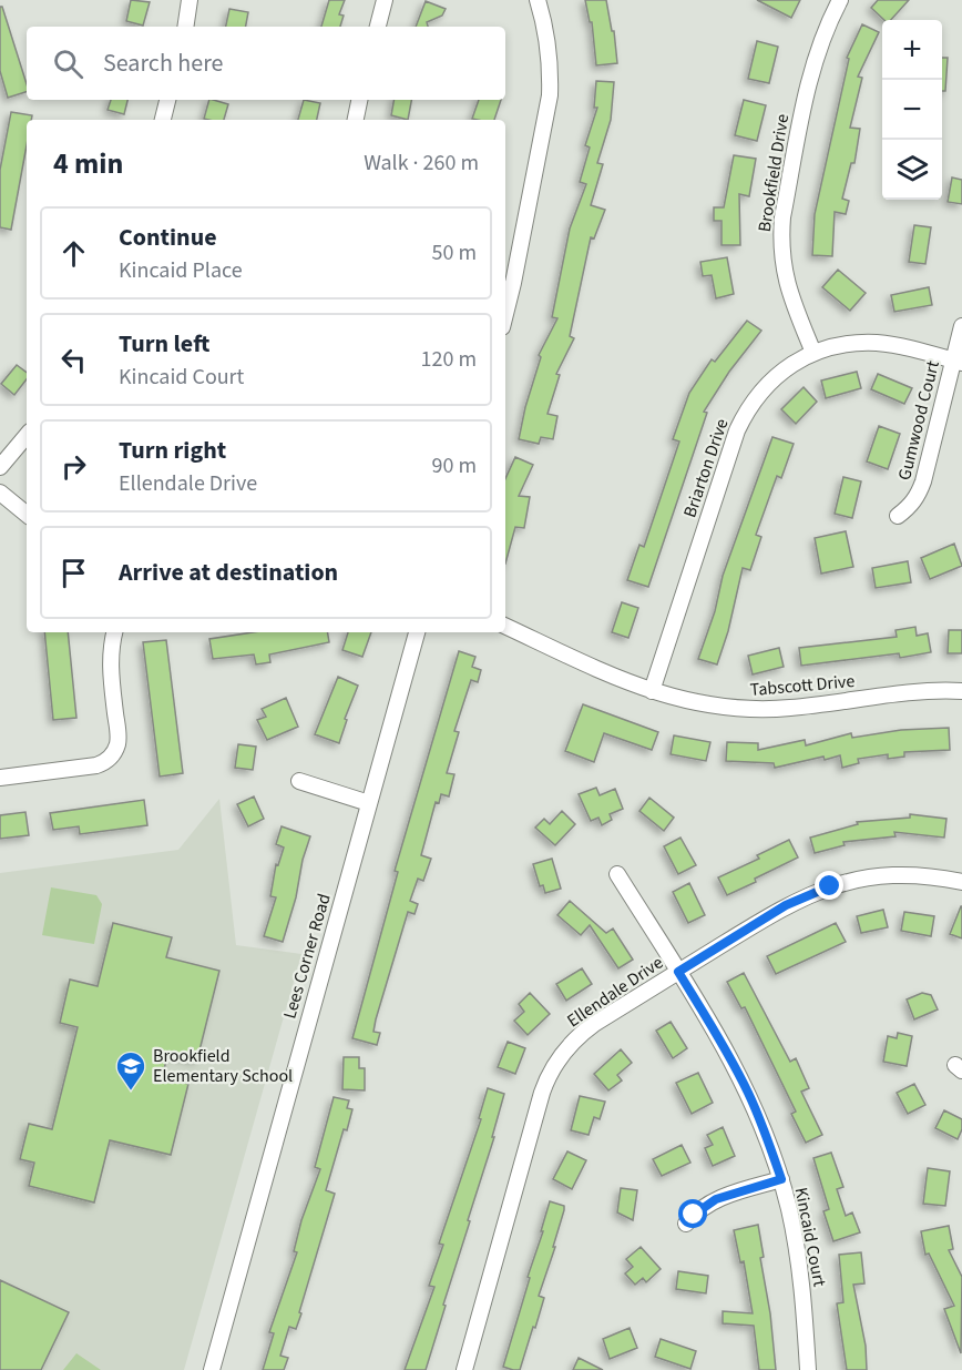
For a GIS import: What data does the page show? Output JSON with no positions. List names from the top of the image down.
{
  "streets": {
    "street": [
      "Brookfield Drive",
      "Gumwood Court",
      "Briarton Drive",
      "Tabscott Drive",
      "Lees Corner Road",
      "Ellendale Drive",
      "Kincaid Court"
    ]
  },
  "crossings": [
    ["Brookfield Drive", "Briarton Drive"],
    ["Gumwood Court", "Briarton Drive"],
    ["Briarton Drive", "Tabscott Drive"],
    ["Ellendale Drive", "Kincaid Court"]
  ],
  "places": {
    "school or university": ["Brookfield Elementary School"]
  },
  "page": {
    "map_buttons": ["+", "−"],
    "search": "Search here",
    "heading": ["4 min", "Walk · 260 m"],
    "list": [
      ["Continue", "Kincaid Place", "50 m"],
      ["Turn left", "Kincaid Court", "120 m"],
      ["Turn right", "Ellendale Drive", "90 m"],
      "Arrive at destination"
    ]
  }
}
